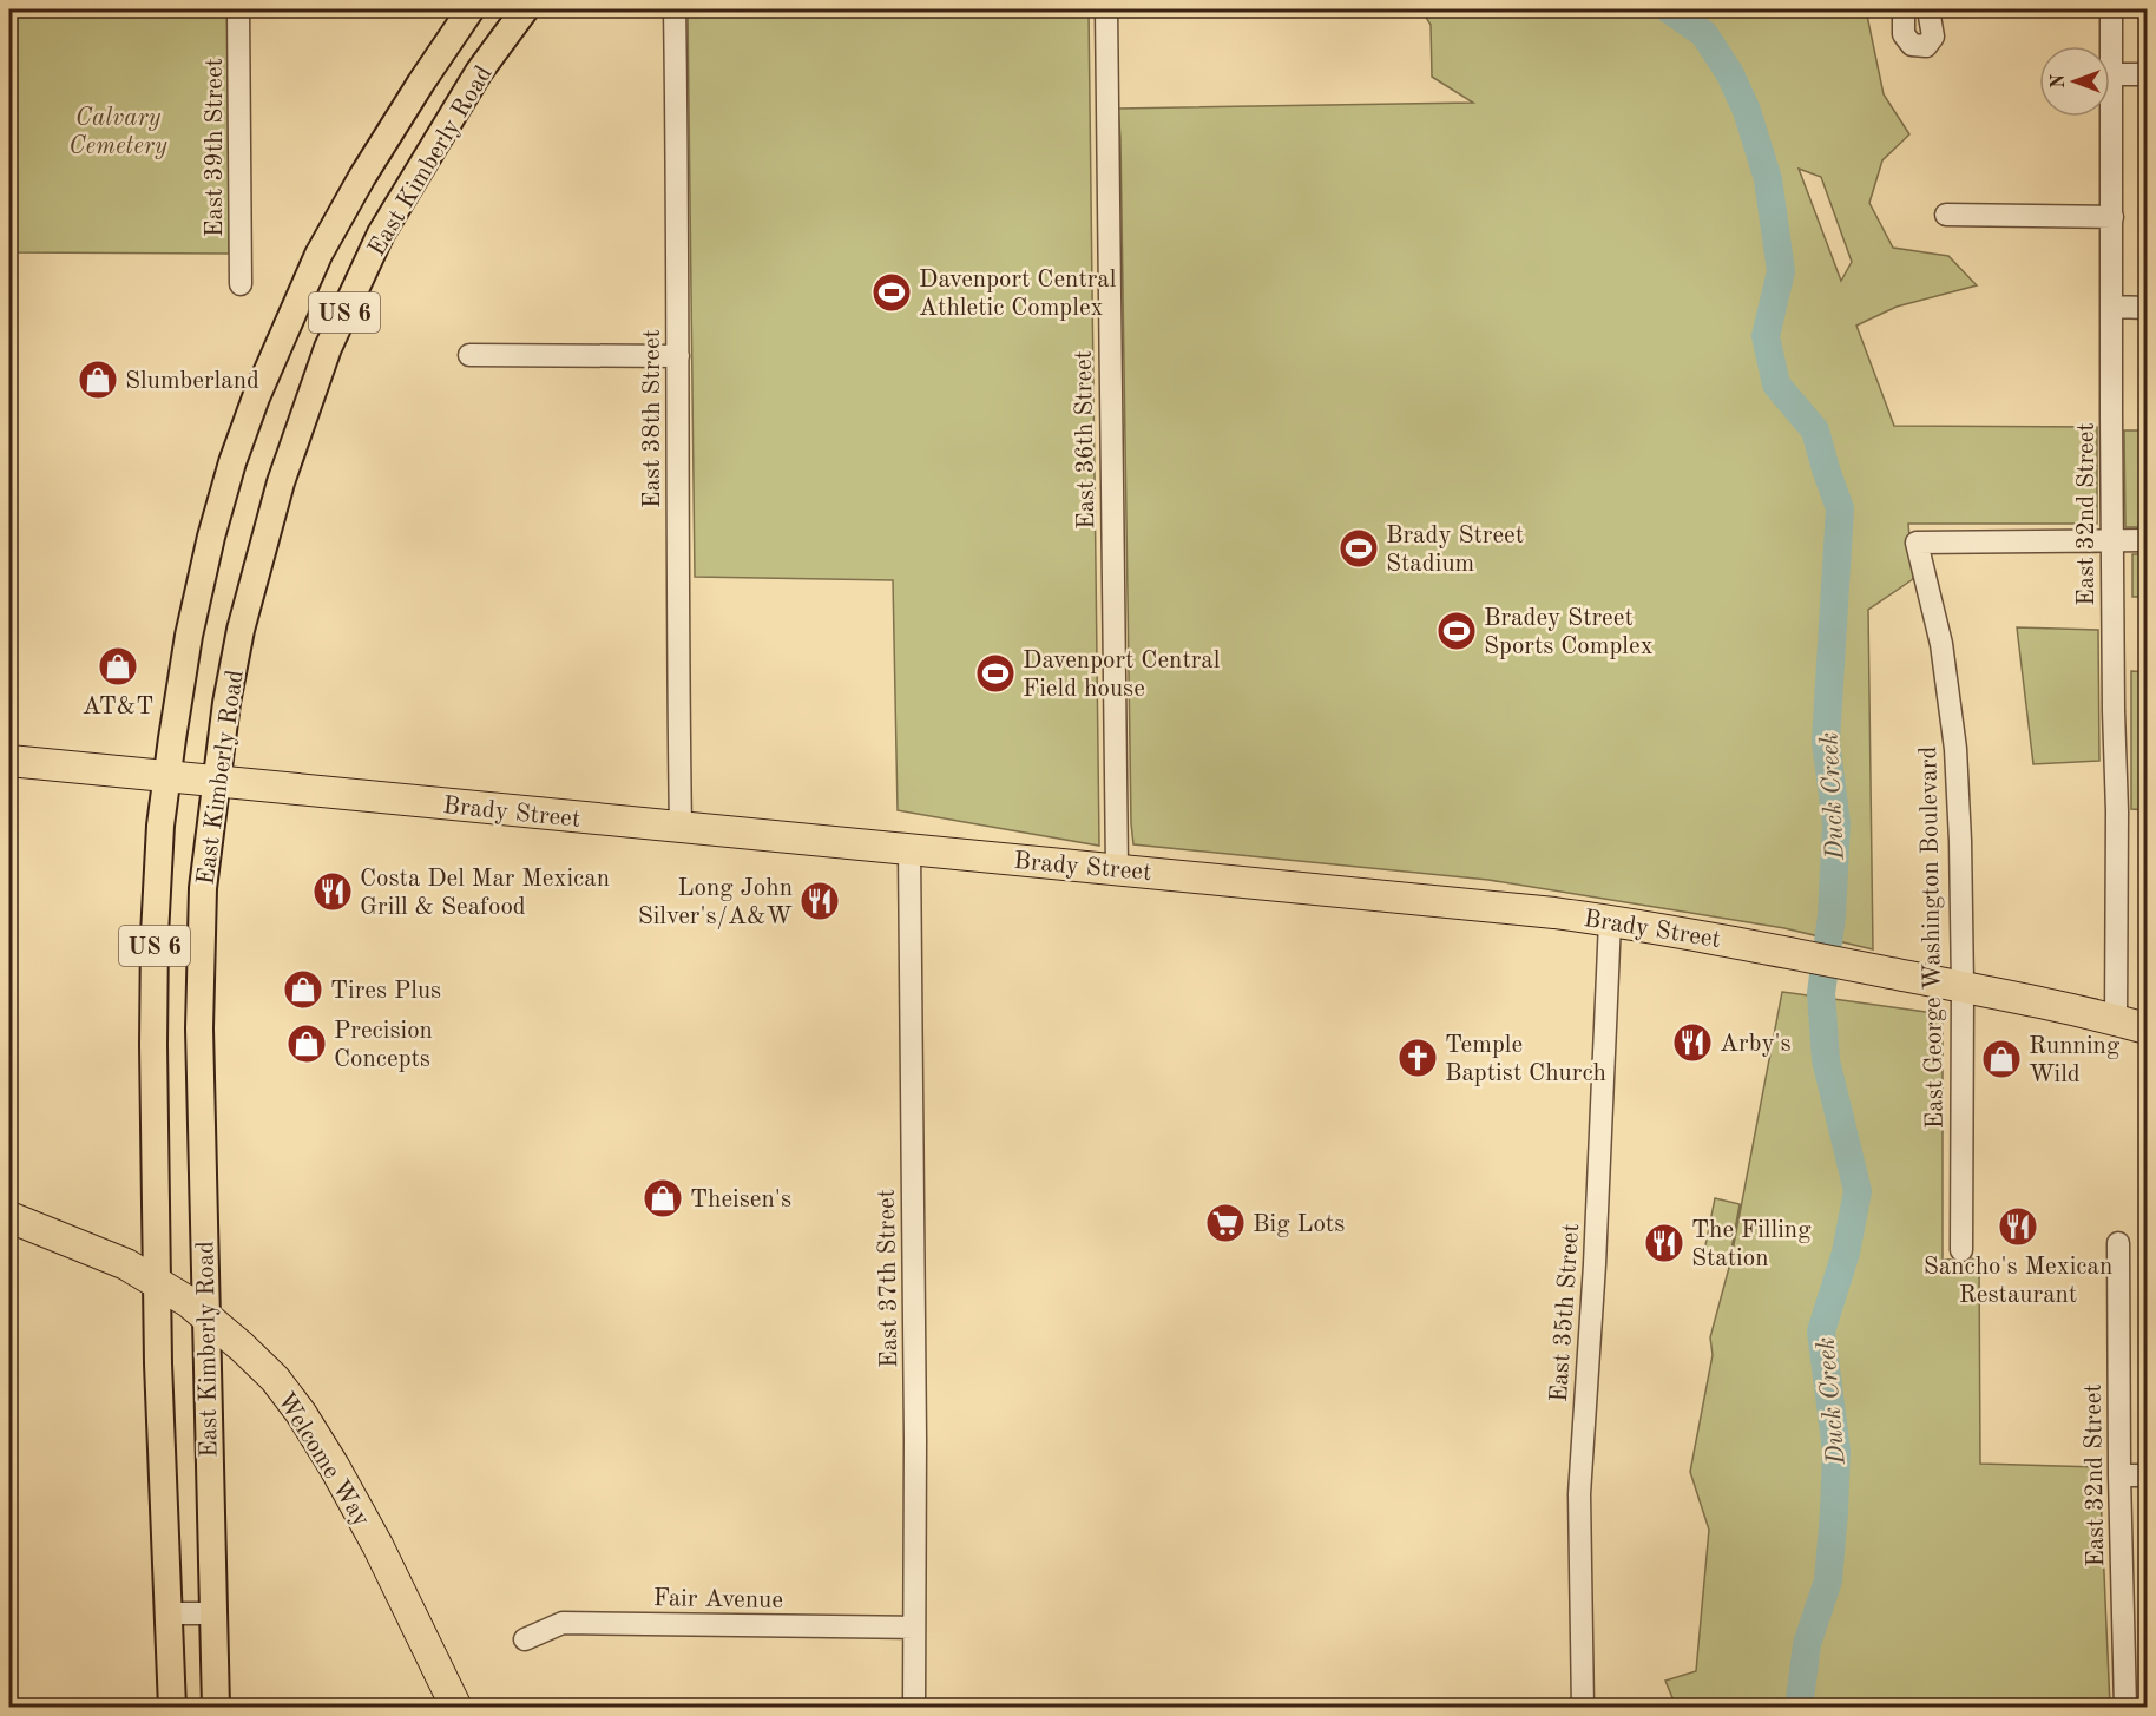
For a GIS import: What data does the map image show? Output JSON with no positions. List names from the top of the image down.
{
  "streets": {
    "highway": ["Brady Street", "Welcome Way"],
    "main road": ["East Kimberly Road", "US 6"],
    "street": [
      "East 39th Street",
      "East 38th Street",
      "East 36th Street",
      "East 32nd Street",
      "East George Washington Boulevard",
      "East 37th Street",
      "East 35th Street",
      "Fair Avenue"
    ]
  },
  "crossings": [
    ["East Kimberly Road", "US 6"],
    ["East Kimberly Road", "Brady Street"],
    ["East Kimberly Road", "Welcome Way"],
    ["East 38th Street", "Brady Street"],
    ["East 36th Street", "Brady Street"],
    ["East 32nd Street", "Brady Street"],
    ["East 32nd Street", "East George Washington Boulevard"],
    ["Brady Street", "East George Washington Boulevard"],
    ["Brady Street", "East 37th Street"],
    ["Brady Street", "East 35th Street"],
    ["East 37th Street", "Fair Avenue"]
  ],
  "water": ["Duck Creek"],
  "parks": ["Calvary Cemetery"],
  "places": {
    "sports": [
      "Davenport Central Athletic Complex",
      "Brady Street Stadium",
      "Bradey Street Sports Complex",
      "Davenport Central Field house"
    ],
    "shop": [
      "Slumberland",
      "AT&T",
      "Tires Plus",
      "Precision Concepts",
      "Running Wild",
      "Theisen's"
    ],
    "restaurant": [
      "Costa Del Mar Mexican Grill & Seafood",
      "Long John Silver's/A&W",
      "Arby's",
      "Sancho's Mexican Restaurant",
      "The Filling Station"
    ],
    "church": ["Temple Baptist Church"],
    "supermarket": ["Big Lots"]
  },
  "north": "left"
}
